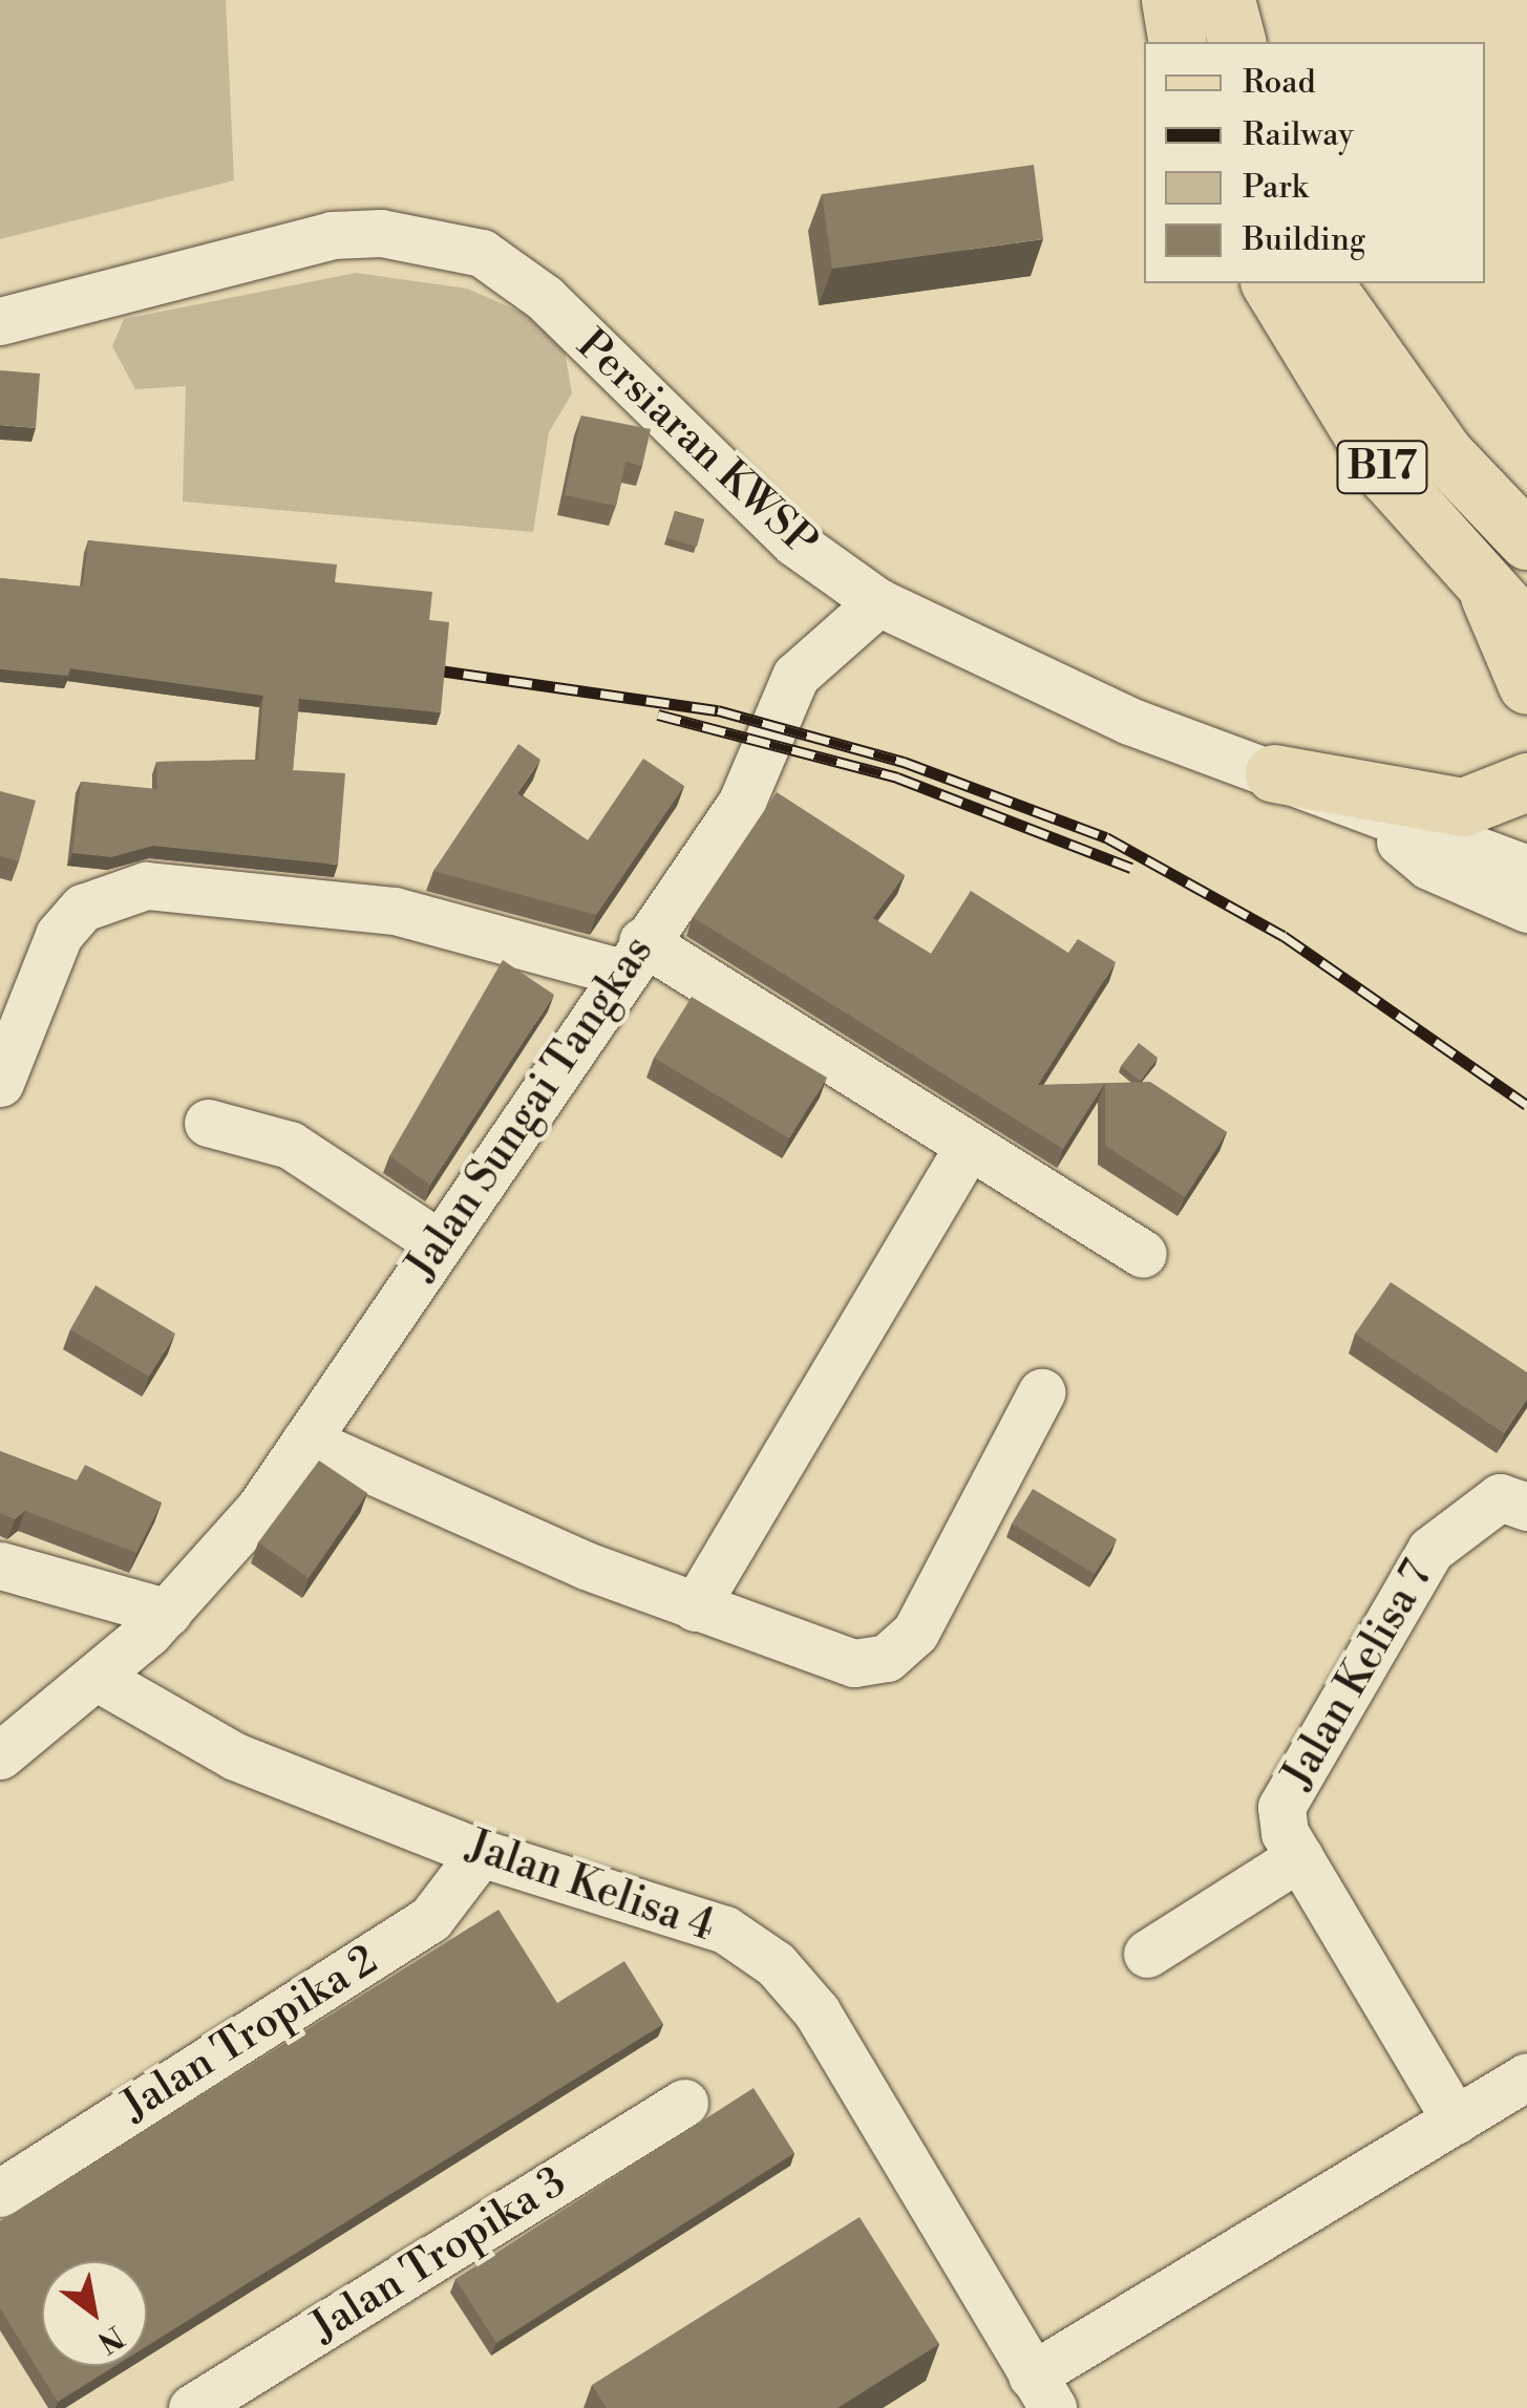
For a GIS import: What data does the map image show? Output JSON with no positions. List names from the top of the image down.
{
  "streets": {
    "main road": ["B17"],
    "street": [
      "Persiaran KWSP",
      "Jalan Sungai Tangkas",
      "Jalan Kelisa 7",
      "Jalan Kelisa 4",
      "Jalan Tropika 2",
      "Jalan Tropika 3"
    ]
  },
  "crossings": [
    ["Persiaran KWSP", "Jalan Sungai Tangkas"],
    ["Jalan Sungai Tangkas", "Jalan Kelisa 4"],
    ["Jalan Kelisa 4", "Jalan Tropika 2"]
  ],
  "legend": [
    "Road",
    "Railway",
    "Park",
    "Building"
  ],
  "north": "bottom right"
}
